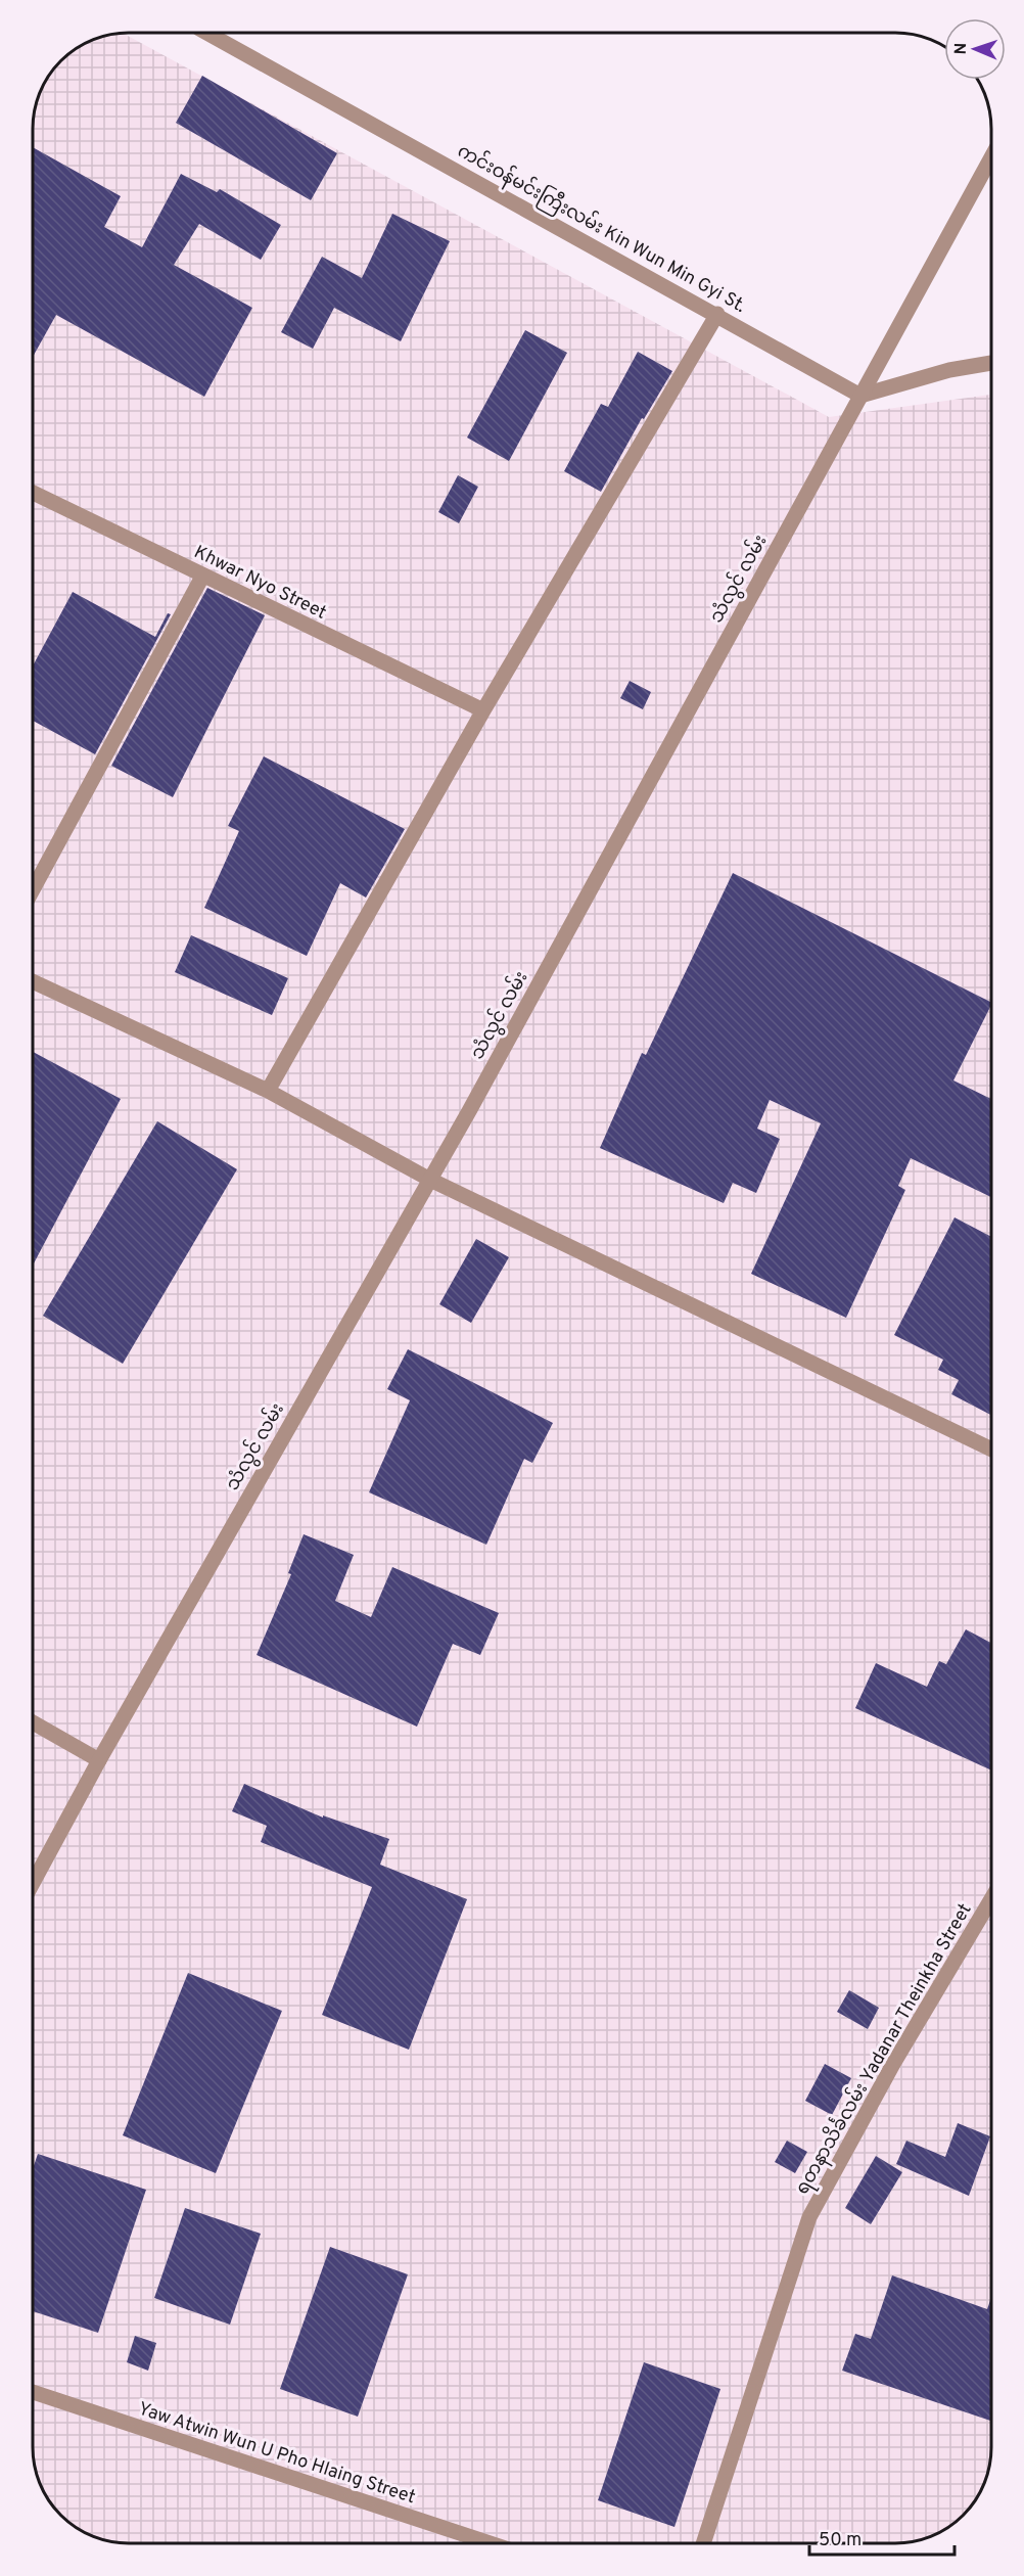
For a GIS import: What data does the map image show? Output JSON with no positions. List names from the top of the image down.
{
  "streets": {
    "street": [
      "ကင်းဝန်မင်းကြီးလမ်း Kin Wun Min Gyi St.",
      "သံလွင် လမ်း",
      "Khwar Nyo Street",
      "ရတနာသိင်္ခလမ်း Yadanar Theinkha Street",
      "Yaw Atwin Wun U Pho Hlaing Street"
    ]
  },
  "crossings": [
    ["ကင်းဝန်မင်းကြီးလမ်း Kin Wun Min Gyi St.", "သံလွင် လမ်း"]
  ],
  "scale_bar": "50 m",
  "north": "left"
}
